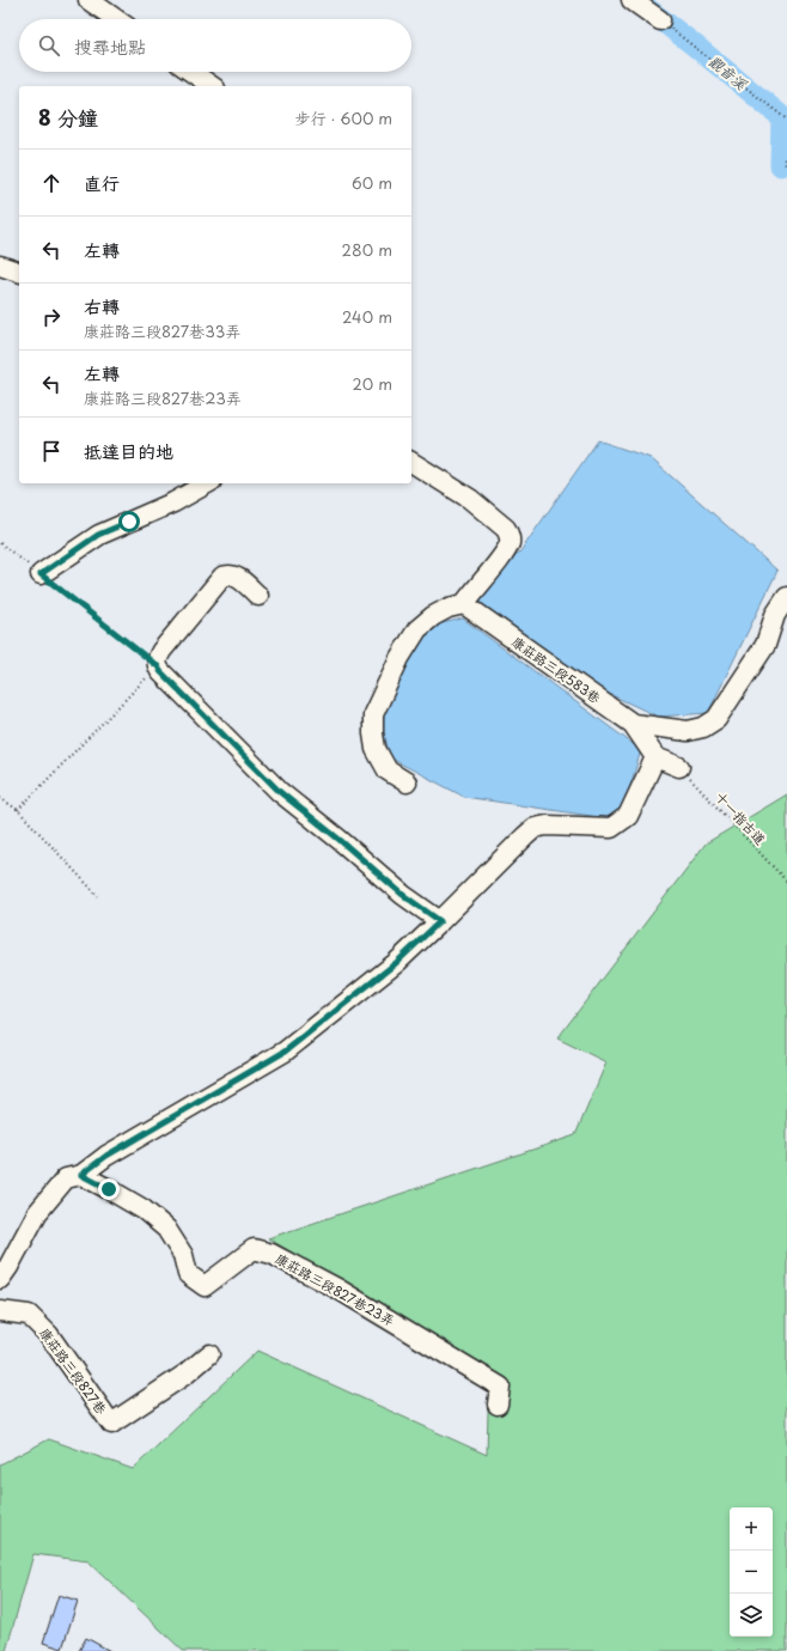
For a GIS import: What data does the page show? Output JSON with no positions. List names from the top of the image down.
{
  "streets": {
    "street": ["康莊路三段583巷", "康莊路三段827巷23弄", "康莊路三段827巷"],
    "path": ["十一指古道"]
  },
  "water": ["觀音溪"],
  "page": {
    "search": "搜尋地點",
    "heading": ["8 分鐘", "步行 · 600 m"],
    "list": [
      ["直行", "60 m"],
      ["左轉", "280 m"],
      ["右轉", "康莊路三段827巷33弄", "240 m"],
      ["左轉", "康莊路三段827巷23弄", "20 m"],
      "抵達目的地"
    ],
    "map_buttons": ["+", "−"]
  }
}
